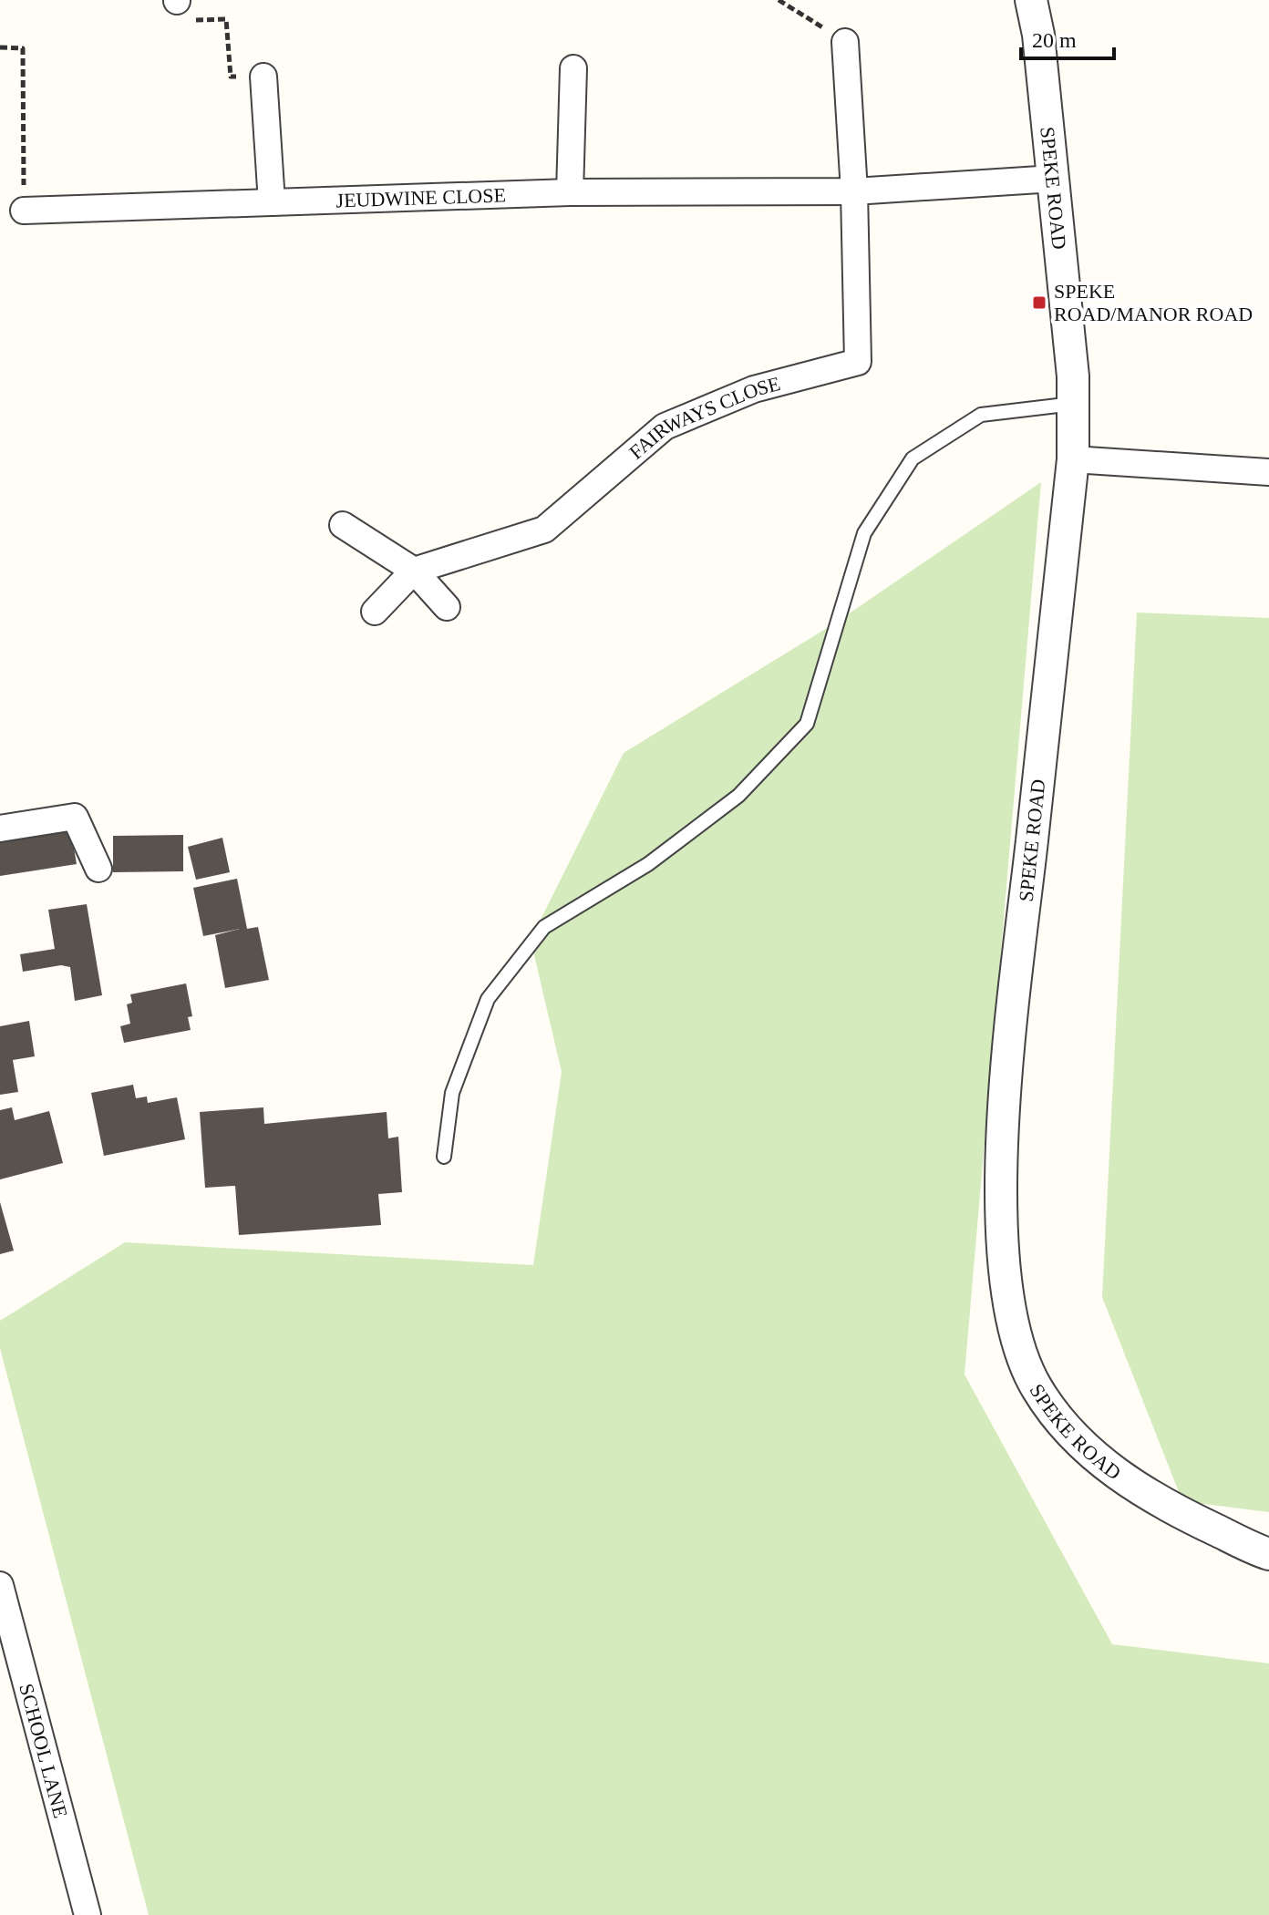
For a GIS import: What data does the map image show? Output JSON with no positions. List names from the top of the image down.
{
  "streets": {
    "street": [
      "SPEKE ROAD",
      "JEUDWINE CLOSE",
      "FAIRWAYS CLOSE",
      "SCHOOL LANE"
    ]
  },
  "crossings": [
    ["SPEKE ROAD", "JEUDWINE CLOSE"],
    ["JEUDWINE CLOSE", "FAIRWAYS CLOSE"]
  ],
  "places": {
    "transit": ["SPEKE ROAD/MANOR ROAD"]
  },
  "scale_bar": "20 m"
}
